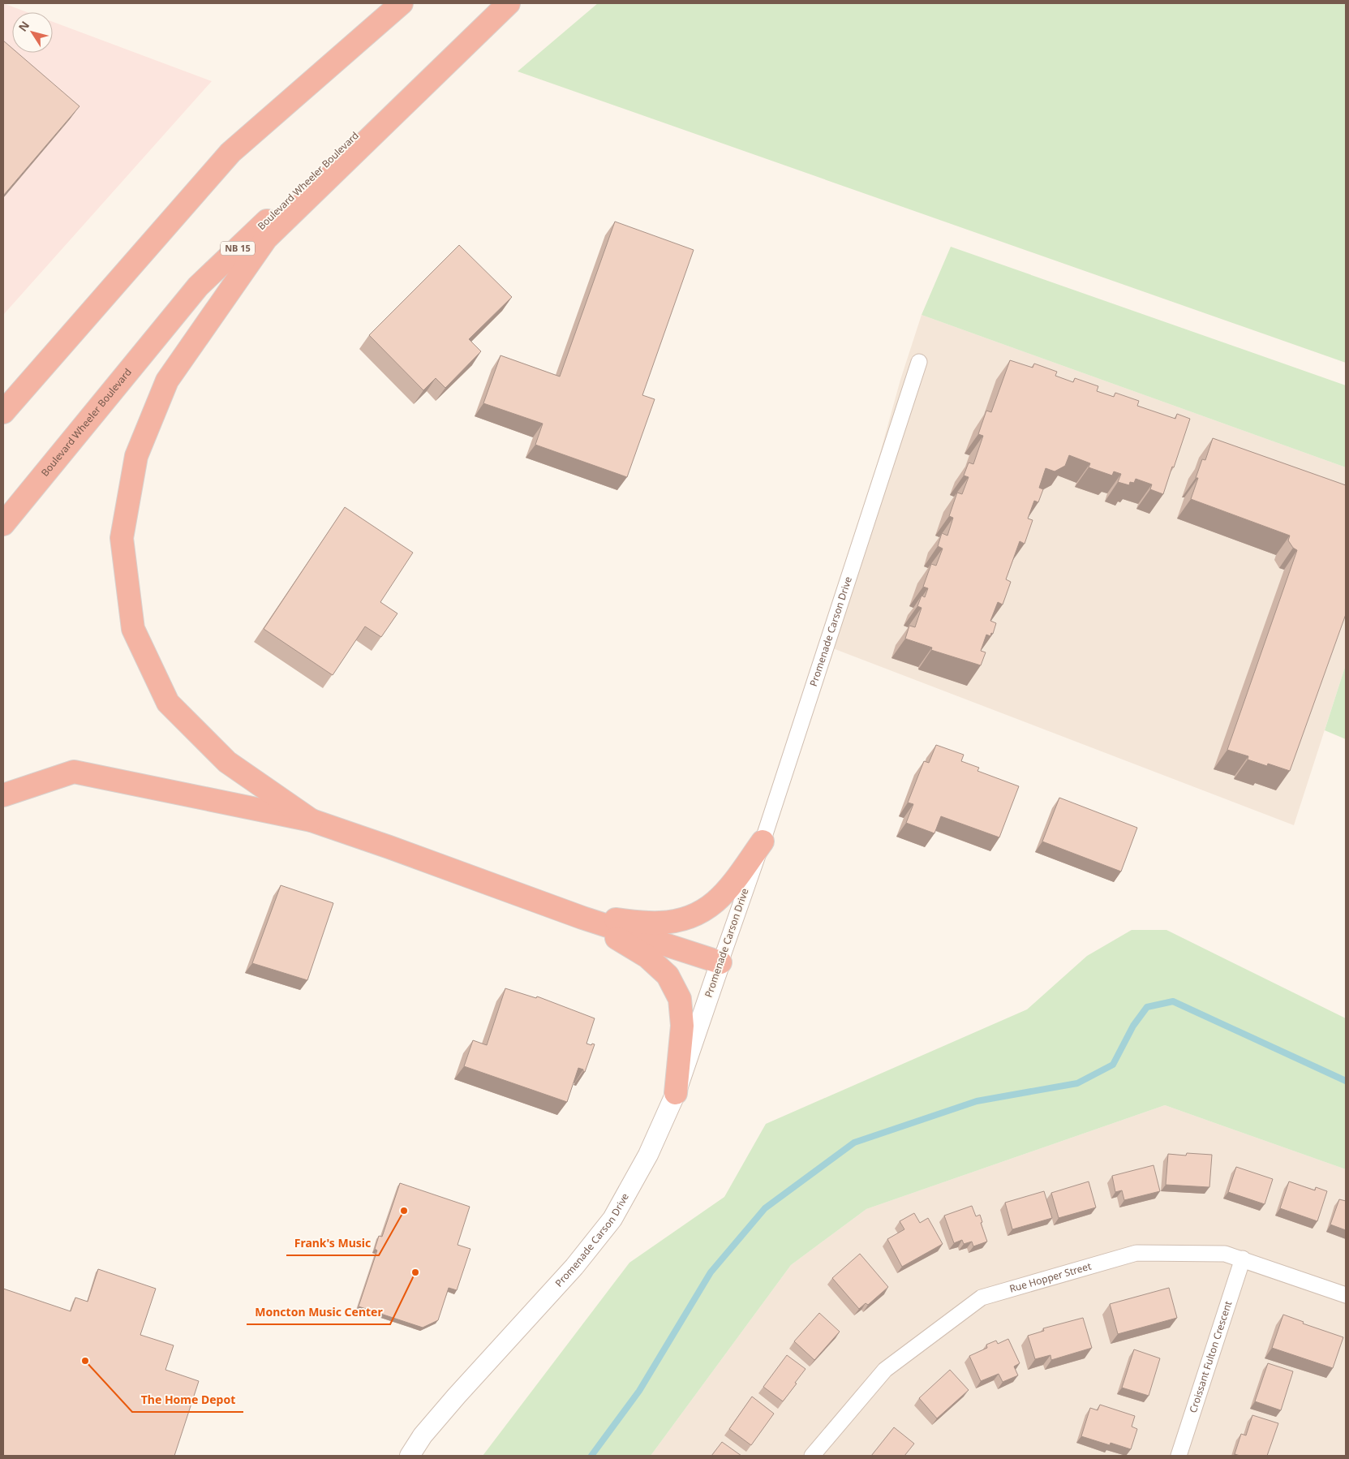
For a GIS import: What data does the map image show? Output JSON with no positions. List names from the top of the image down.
{
  "streets": {
    "highway": ["Boulevard Wheeler Boulevard", "NB 15"],
    "street": ["Promenade Carson Drive", "Rue Hopper Street", "Croissant Fulton Crescent"]
  },
  "crossings": [
    ["Rue Hopper Street", "Croissant Fulton Crescent"]
  ],
  "places": ["Frank's Music", "Moncton Music Center", "The Home Depot"],
  "north": "top left"
}
